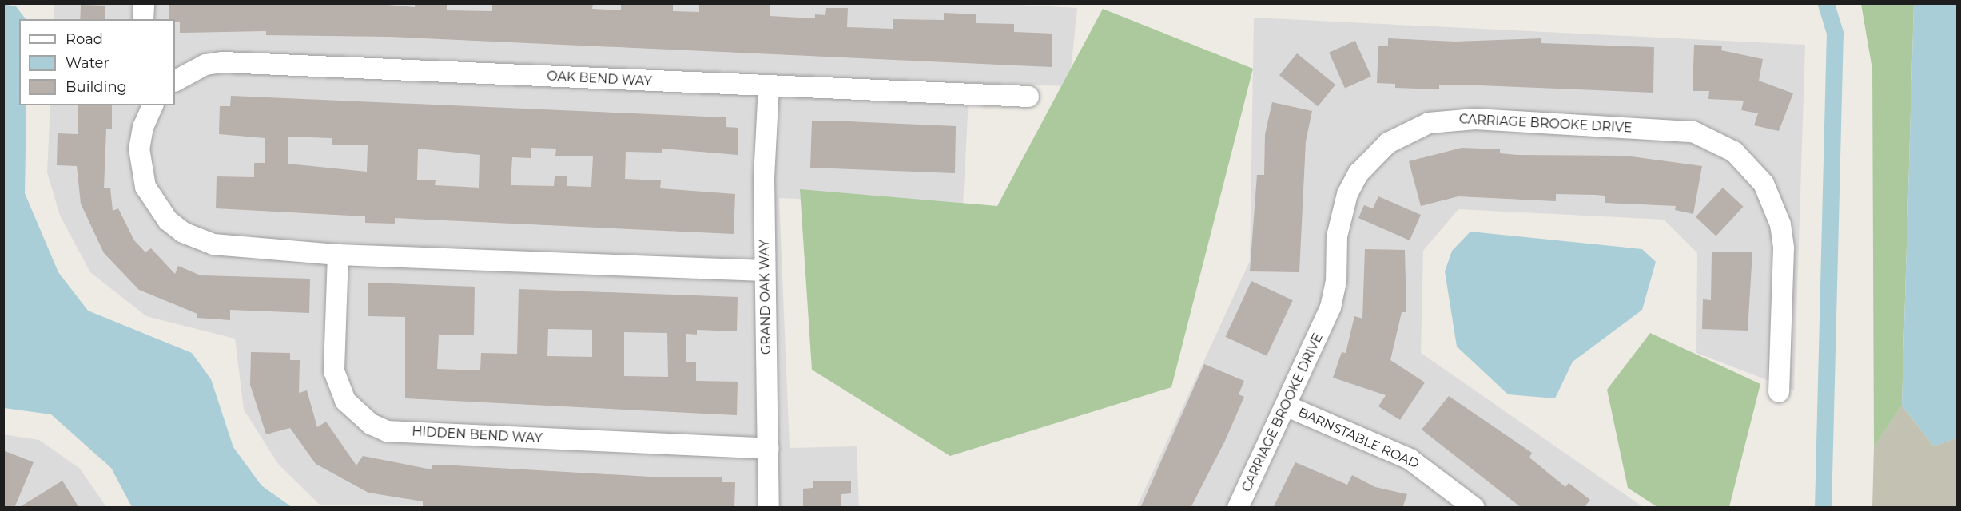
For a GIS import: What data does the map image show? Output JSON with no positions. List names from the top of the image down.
{
  "streets": {
    "street": [
      "OAK BEND WAY",
      "CARRIAGE BROOKE DRIVE",
      "GRAND OAK WAY",
      "HIDDEN BEND WAY",
      "BARNSTABLE ROAD"
    ]
  },
  "crossings": [
    ["OAK BEND WAY", "GRAND OAK WAY"],
    ["CARRIAGE BROOKE DRIVE", "BARNSTABLE ROAD"],
    ["GRAND OAK WAY", "HIDDEN BEND WAY"]
  ],
  "legend": ["Road", "Water", "Building"]
}
